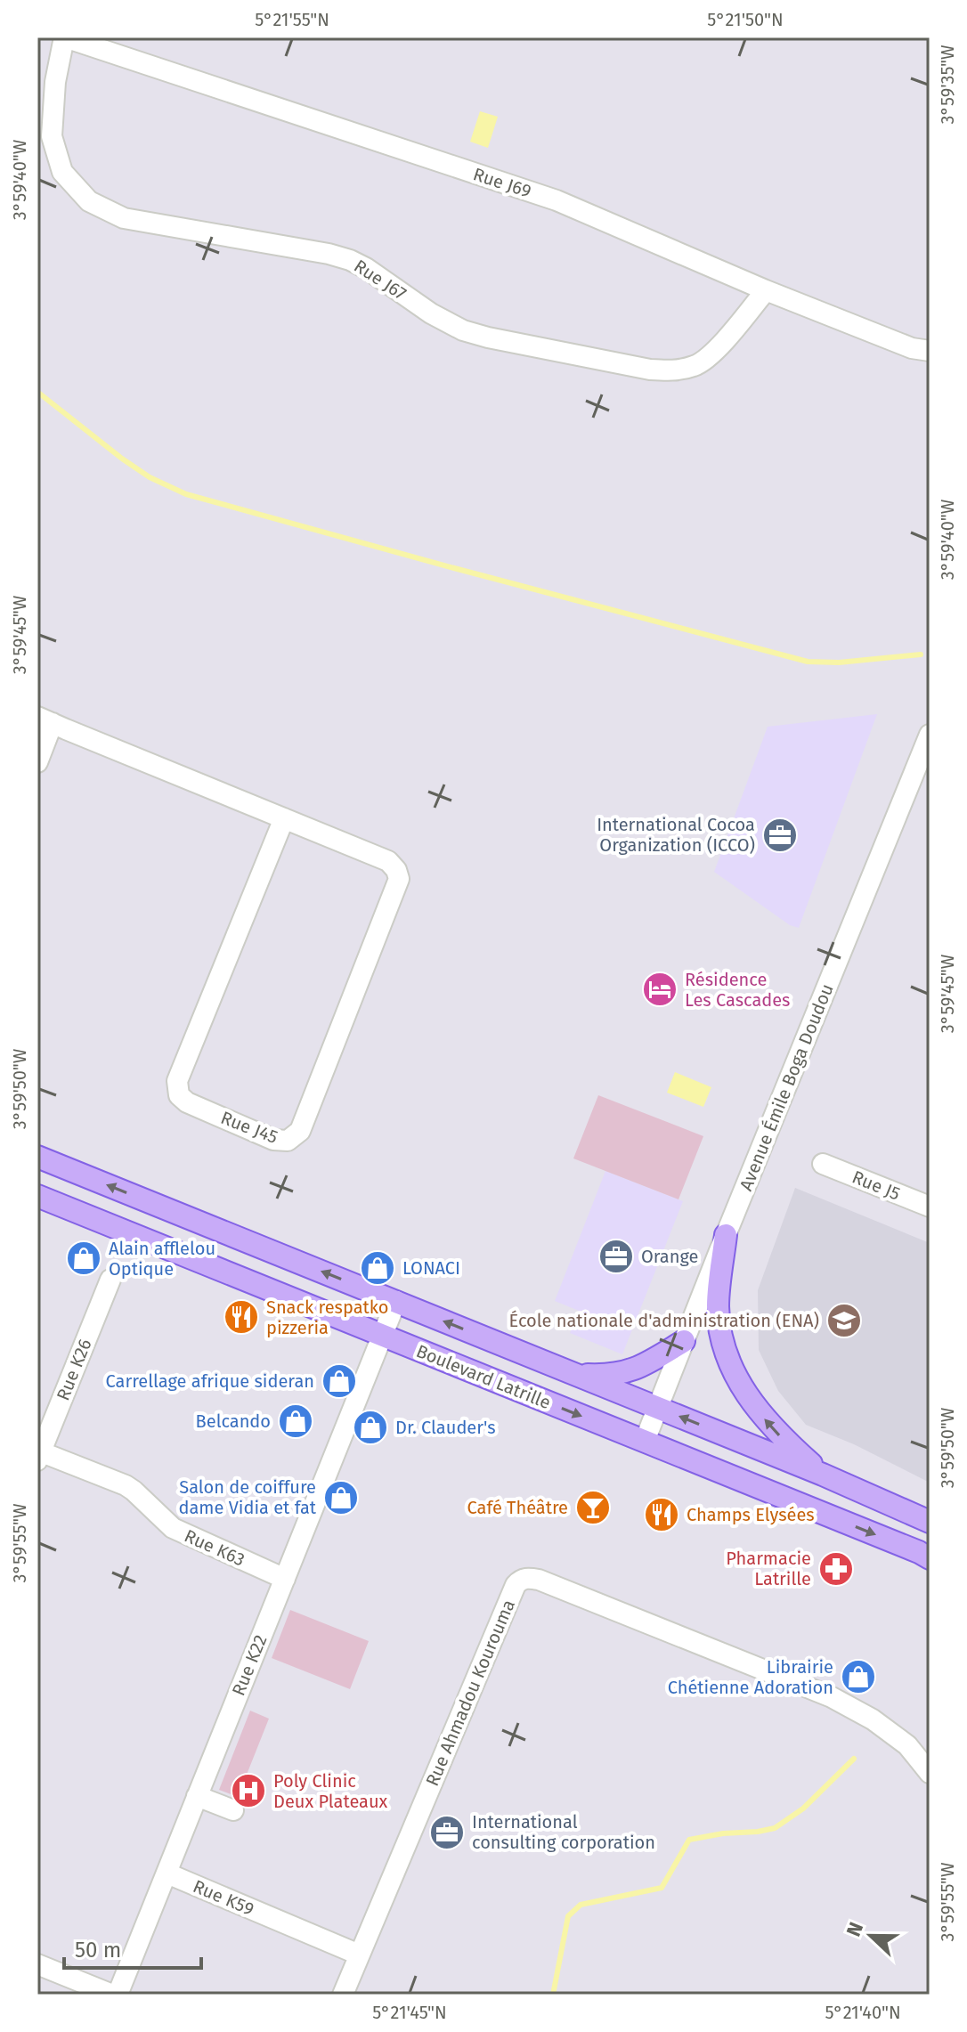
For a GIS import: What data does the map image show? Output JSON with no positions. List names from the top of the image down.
{
  "streets": {
    "main road": ["Boulevard Latrille"],
    "street": [
      "Rue J69",
      "Rue J67",
      "Avenue Émile Boga Doudou",
      "Rue J45",
      "Rue J5",
      "Rue K26",
      "Rue K63",
      "Rue K22",
      "Rue Ahmadou Kourouma",
      "Rue K59"
    ]
  },
  "crossings": [
    ["Rue J69", "Rue J67"],
    ["Avenue Émile Boga Doudou", "Boulevard Latrille"],
    ["Rue K26", "Rue K63"],
    ["Boulevard Latrille", "Rue K22"],
    ["Rue K63", "Rue K22"],
    ["Rue K22", "Rue K59"],
    ["Rue Ahmadou Kourouma", "Rue K59"]
  ],
  "places": {
    "office": ["International Cocoa Organization (ICCO)", "Orange", "International consulting corporation"],
    "hotel": ["Résidence Les Cascades"],
    "shop": [
      "Alain afflelou Optique",
      "LONACI",
      "Carrellage afrique sideran",
      "Belcando",
      "Dr. Clauder's",
      "Salon de coiffure dame Vidia et fat",
      "Librairie Chétienne Adoration"
    ],
    "restaurant": ["Snack respatko pizzeria", "Champs Elysées"],
    "school or university": ["École nationale d'administration (ENA)"],
    "bar": ["Café Théâtre"],
    "pharmacy": ["Pharmacie Latrille"],
    "hospital": ["Poly Clinic Deux Plateaux"]
  },
  "scale_bar": "50 m",
  "north": "left",
  "coordinates": [
    "5°21'55\"N",
    "5°21'50\"N",
    "3°59'35\"W",
    "3°59'40\"W",
    "3°59'45\"W",
    "3°59'50\"W",
    "3°59'55\"W",
    "5°21'45\"N",
    "5°21'40\"N"
  ]
}
